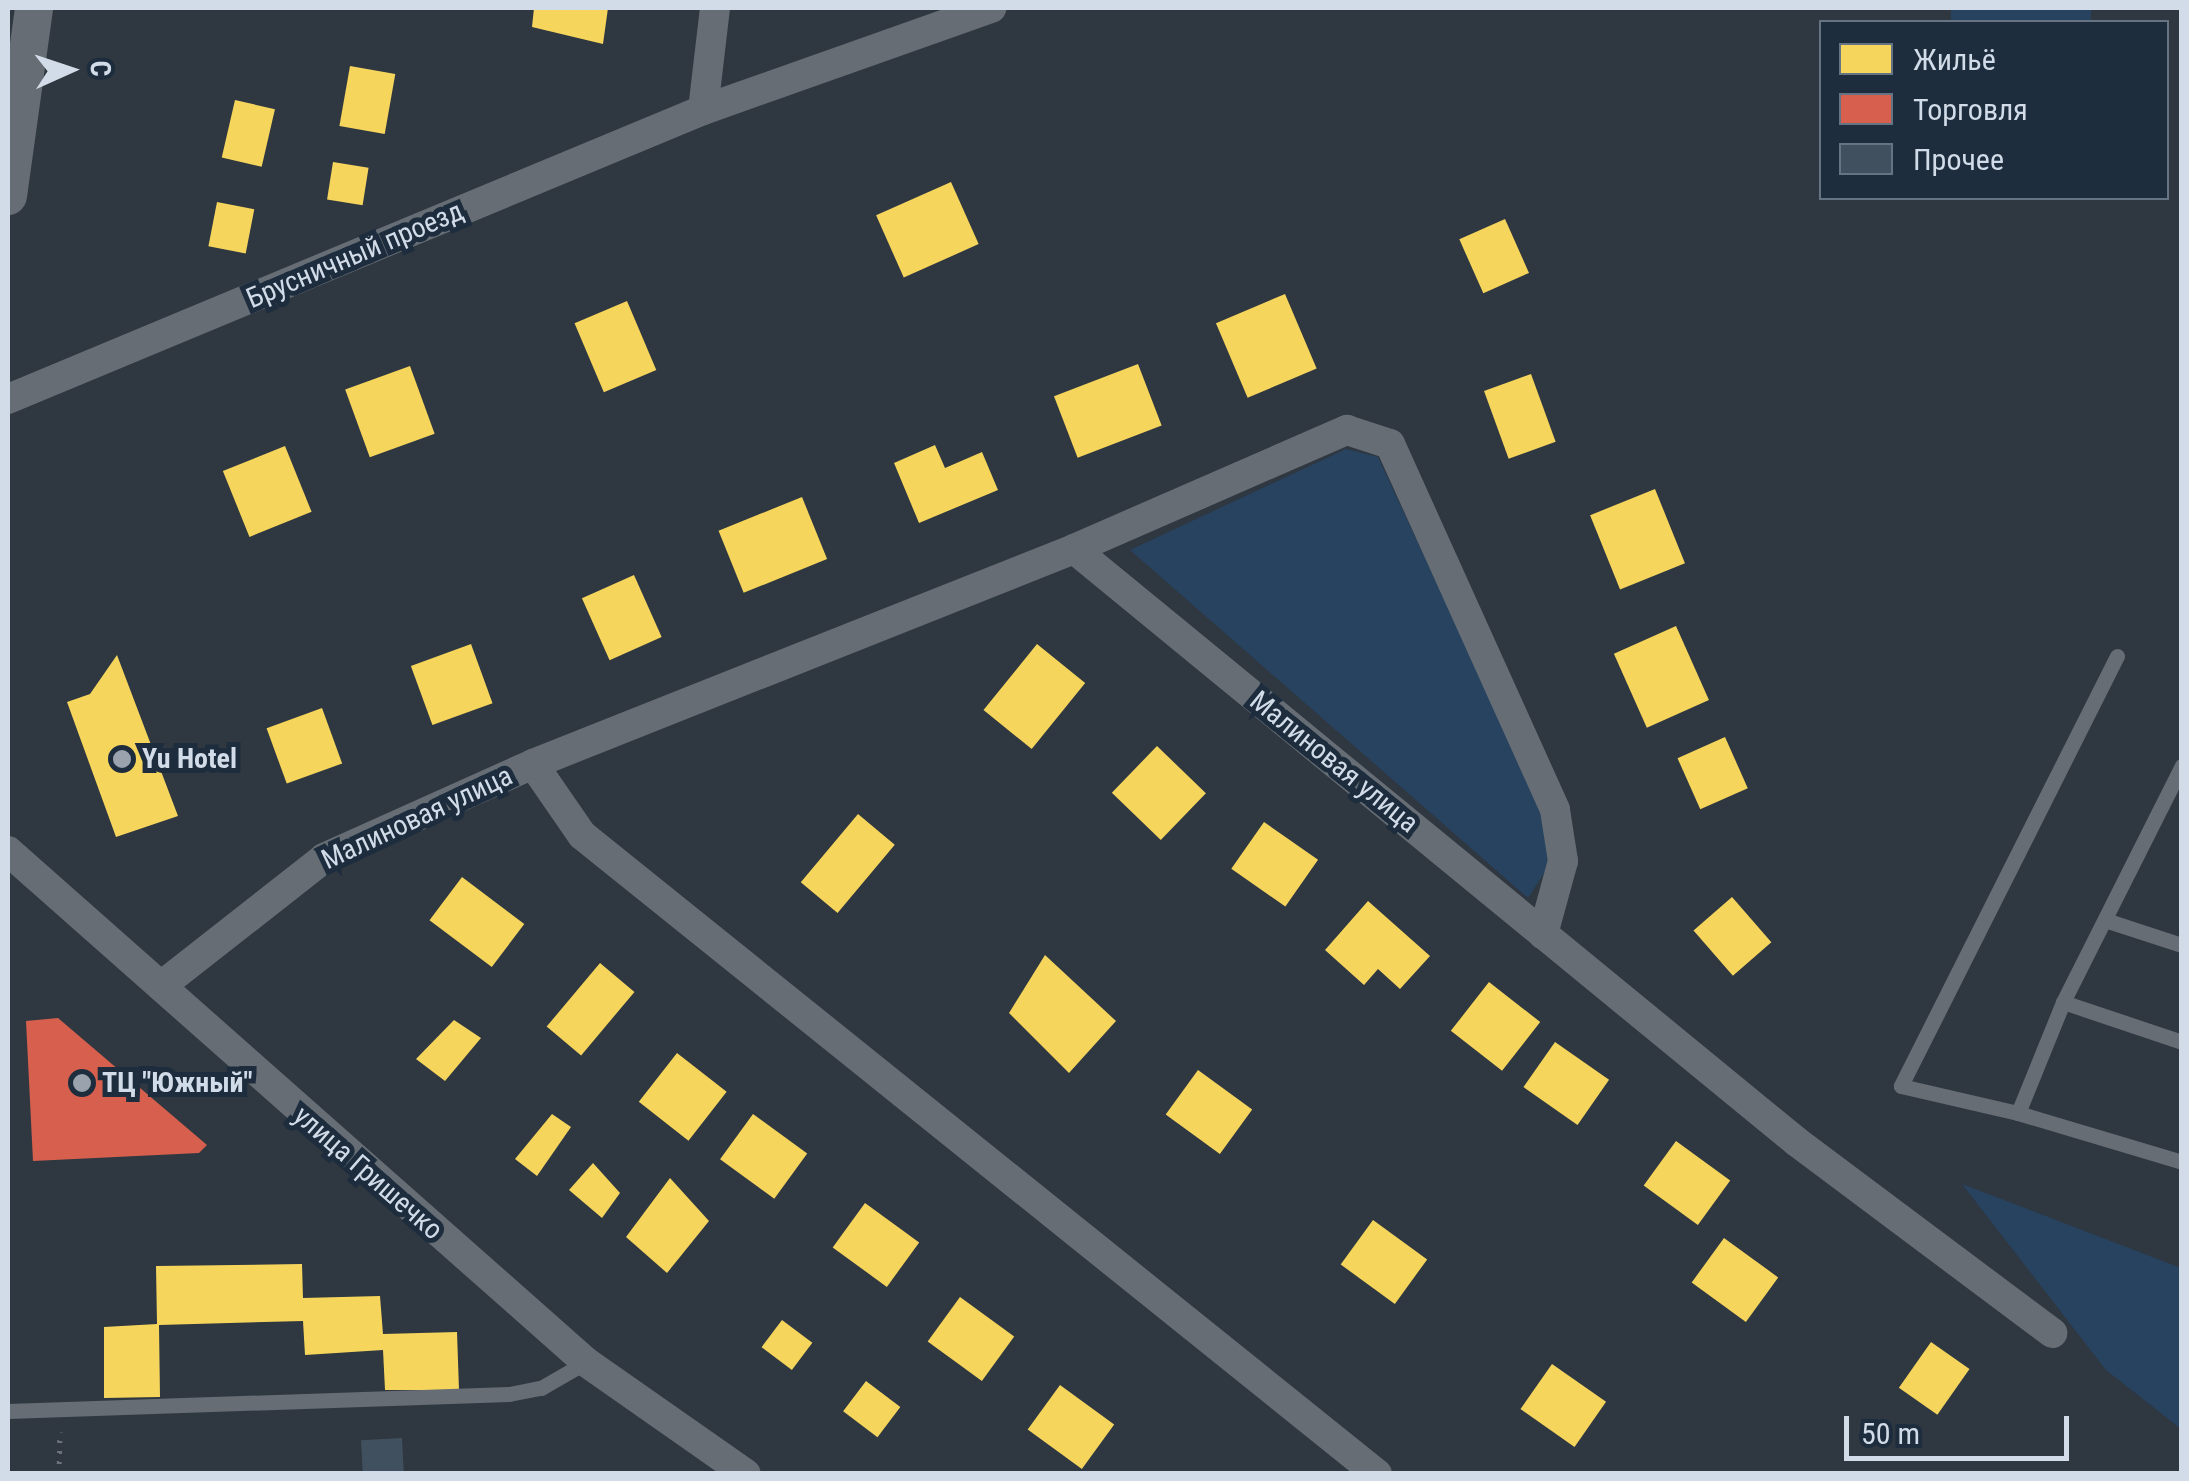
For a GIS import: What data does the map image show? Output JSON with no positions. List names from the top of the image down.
{
  "streets": {
    "street": ["Брусничный проезд", "Малиновая улица", "улица Гришечко"]
  },
  "crossings": [
    ["Малиновая улица", "улица Гришечко"]
  ],
  "places": ["Yu Hotel", "ТЦ \"Южный\""],
  "legend": ["Жильё", "Торговля", "Прочее"],
  "scale_bar": "50 m",
  "north": "right"
}
